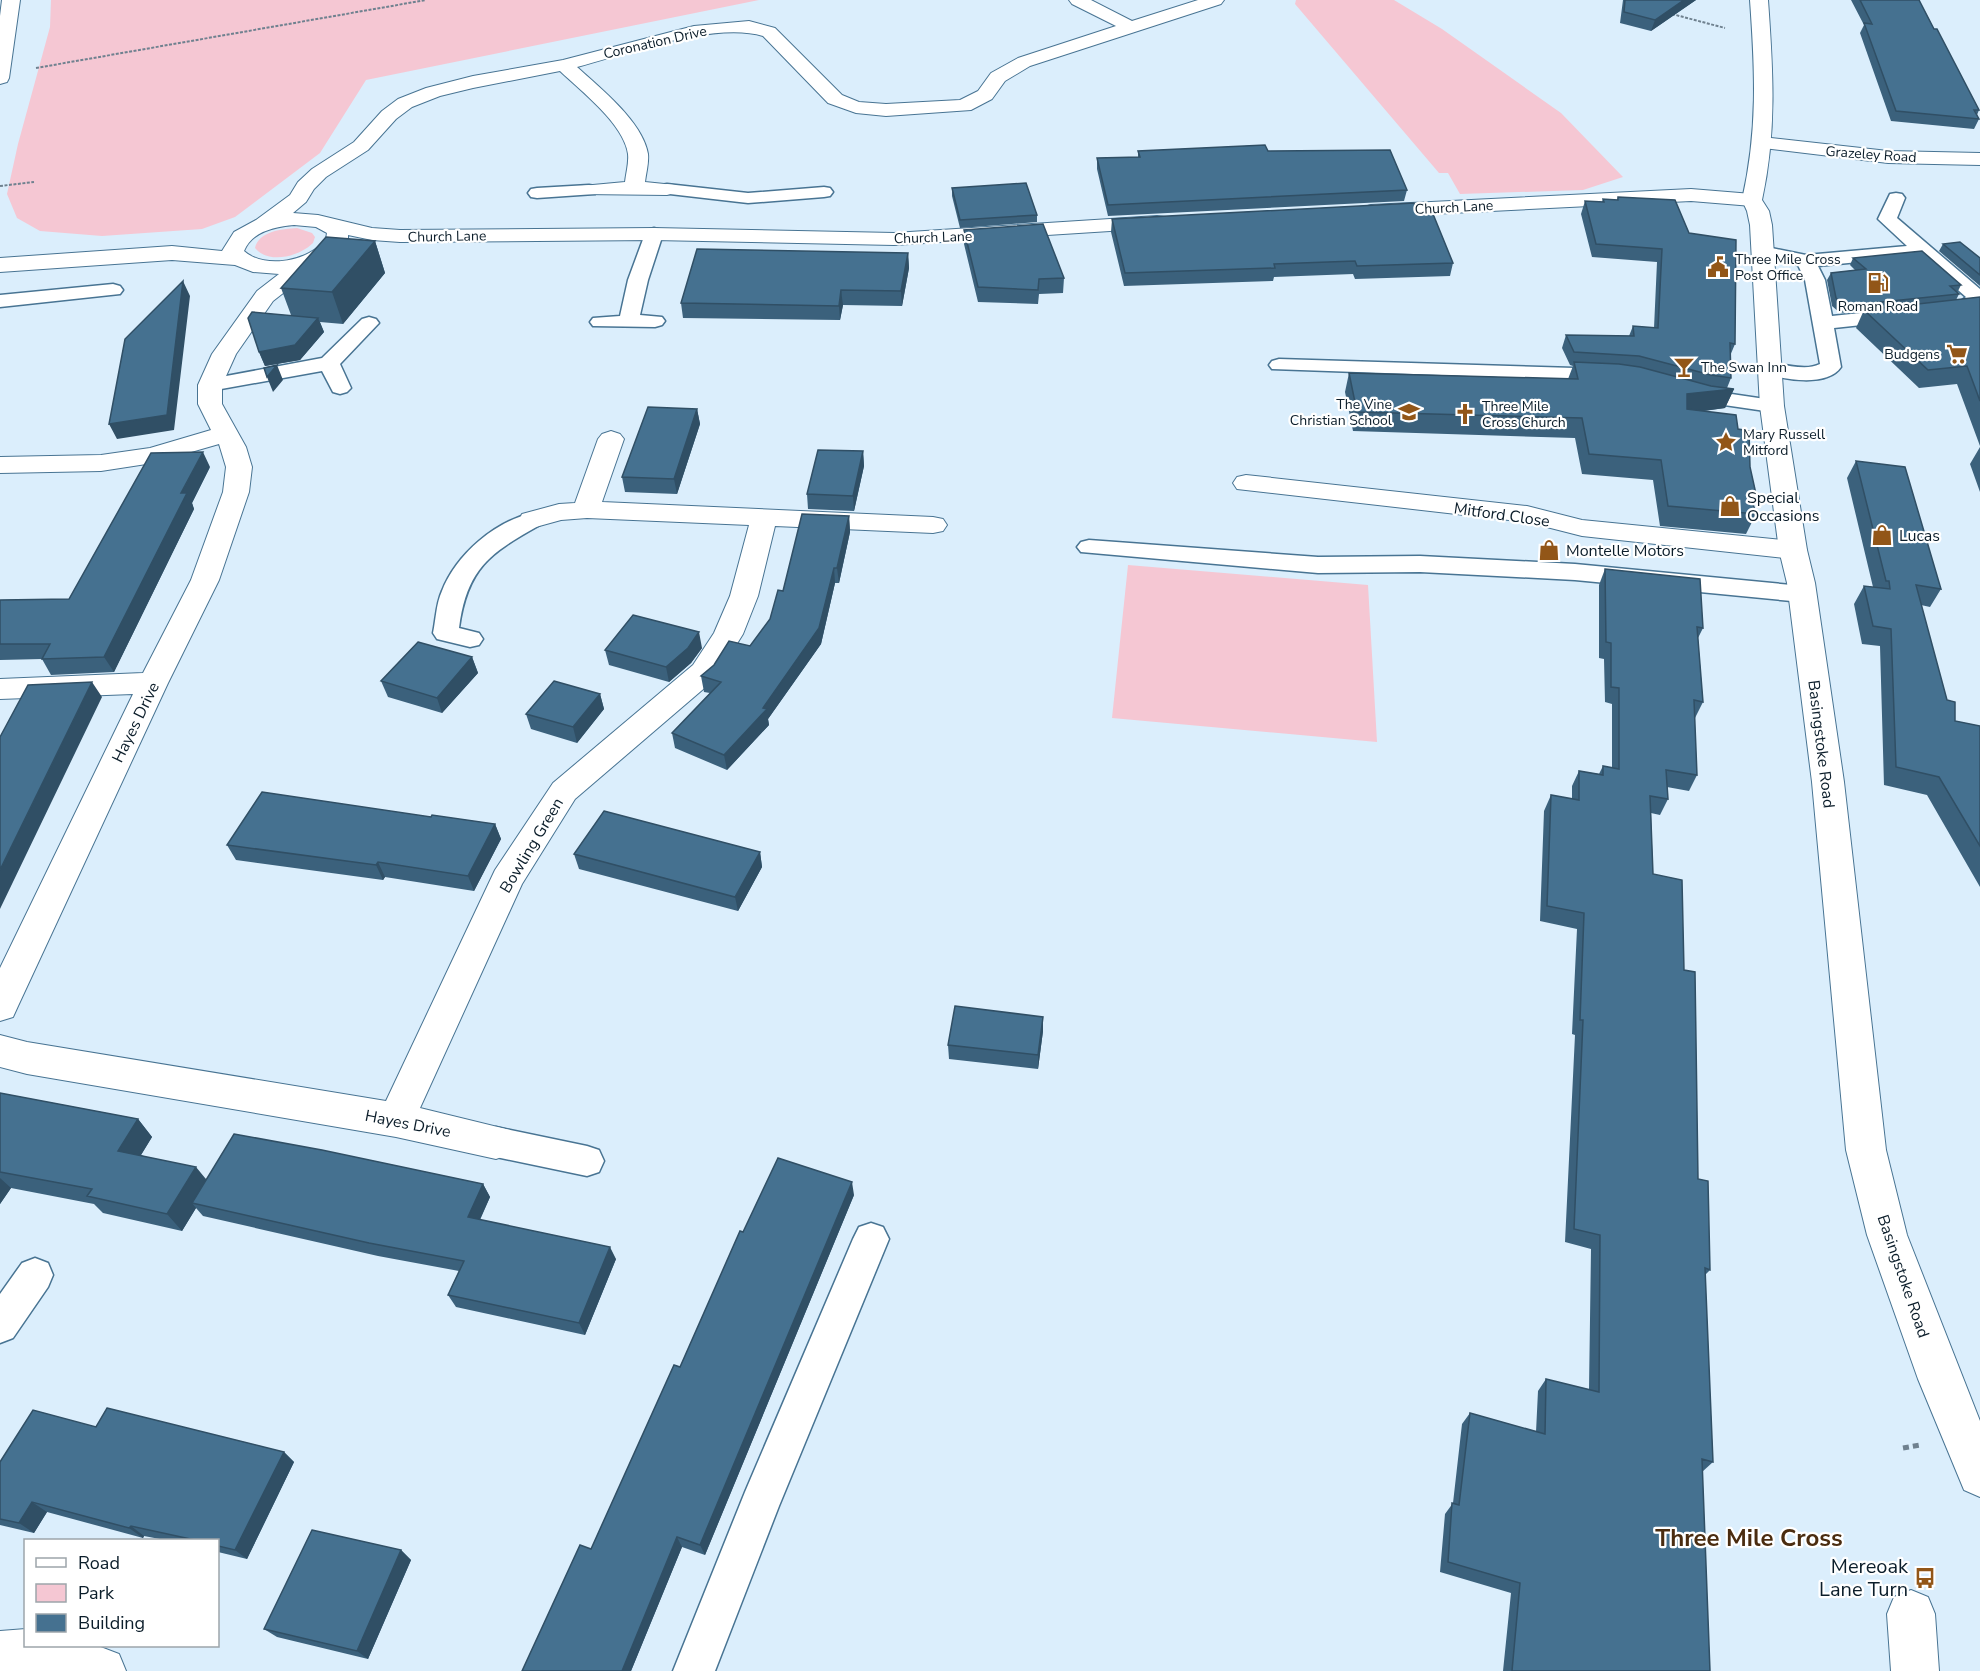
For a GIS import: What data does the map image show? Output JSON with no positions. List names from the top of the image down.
{
  "streets": {
    "street": [
      "Coronation Drive",
      "Grazeley Road",
      "Church Lane",
      "Mitford Close",
      "Hayes Drive",
      "Basingstoke Road",
      "Bowling Green"
    ]
  },
  "crossings": [
    ["Coronation Drive", "Church Lane"],
    ["Grazeley Road", "Basingstoke Road"],
    ["Church Lane", "Basingstoke Road"],
    ["Mitford Close", "Basingstoke Road"],
    ["Hayes Drive", "Bowling Green"]
  ],
  "districts": ["Three Mile Cross"],
  "places": {
    "public building": ["Three Mile Cross Post Office"],
    "fuel station": ["Roman Road"],
    "supermarket": ["Budgens"],
    "bar": ["The Swan Inn"],
    "school or university": ["The Vine Christian School"],
    "church": ["Three Mile Cross Church"],
    "place": ["Mary Russell Mitford"],
    "shop": ["Special Occasions", "Lucas", "Montelle Motors"],
    "bus stop": ["Mereoak Lane Turn"]
  },
  "legend": ["Road", "Park", "Building"]
}
